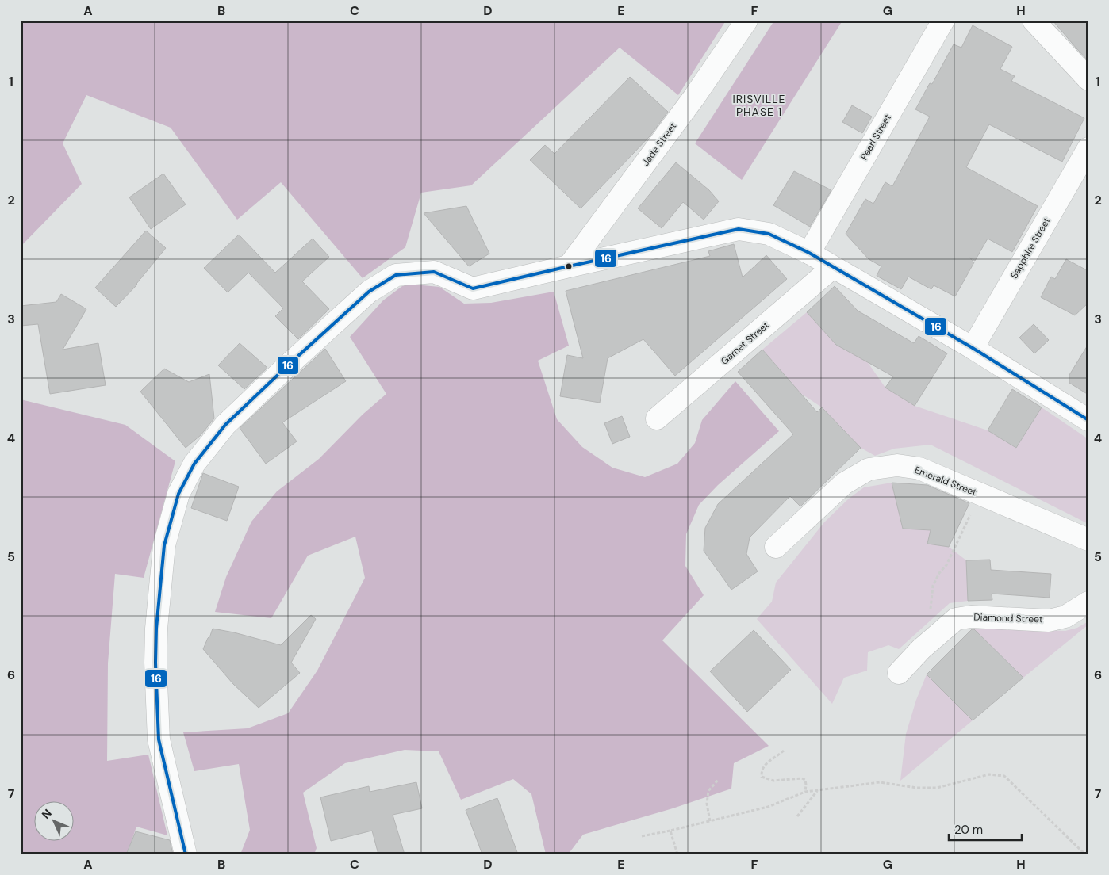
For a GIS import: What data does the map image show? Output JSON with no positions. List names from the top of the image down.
{
  "streets": {
    "street": [
      "Pearl Street",
      "Jade Street",
      "Sapphire Street",
      "Garnet Street",
      "Emerald Street",
      "Diamond Street"
    ]
  },
  "districts": ["IRISVILLE PHASE 1"],
  "lines": ["transit line 16"],
  "scale_bar": "20 m",
  "north": "top left",
  "grid": {
    "columns": [
      "A",
      "B",
      "C",
      "D",
      "E",
      "F",
      "G",
      "H"
    ],
    "rows": [
      "1",
      "2",
      "3",
      "4",
      "5",
      "6",
      "7"
    ]
  }
}
